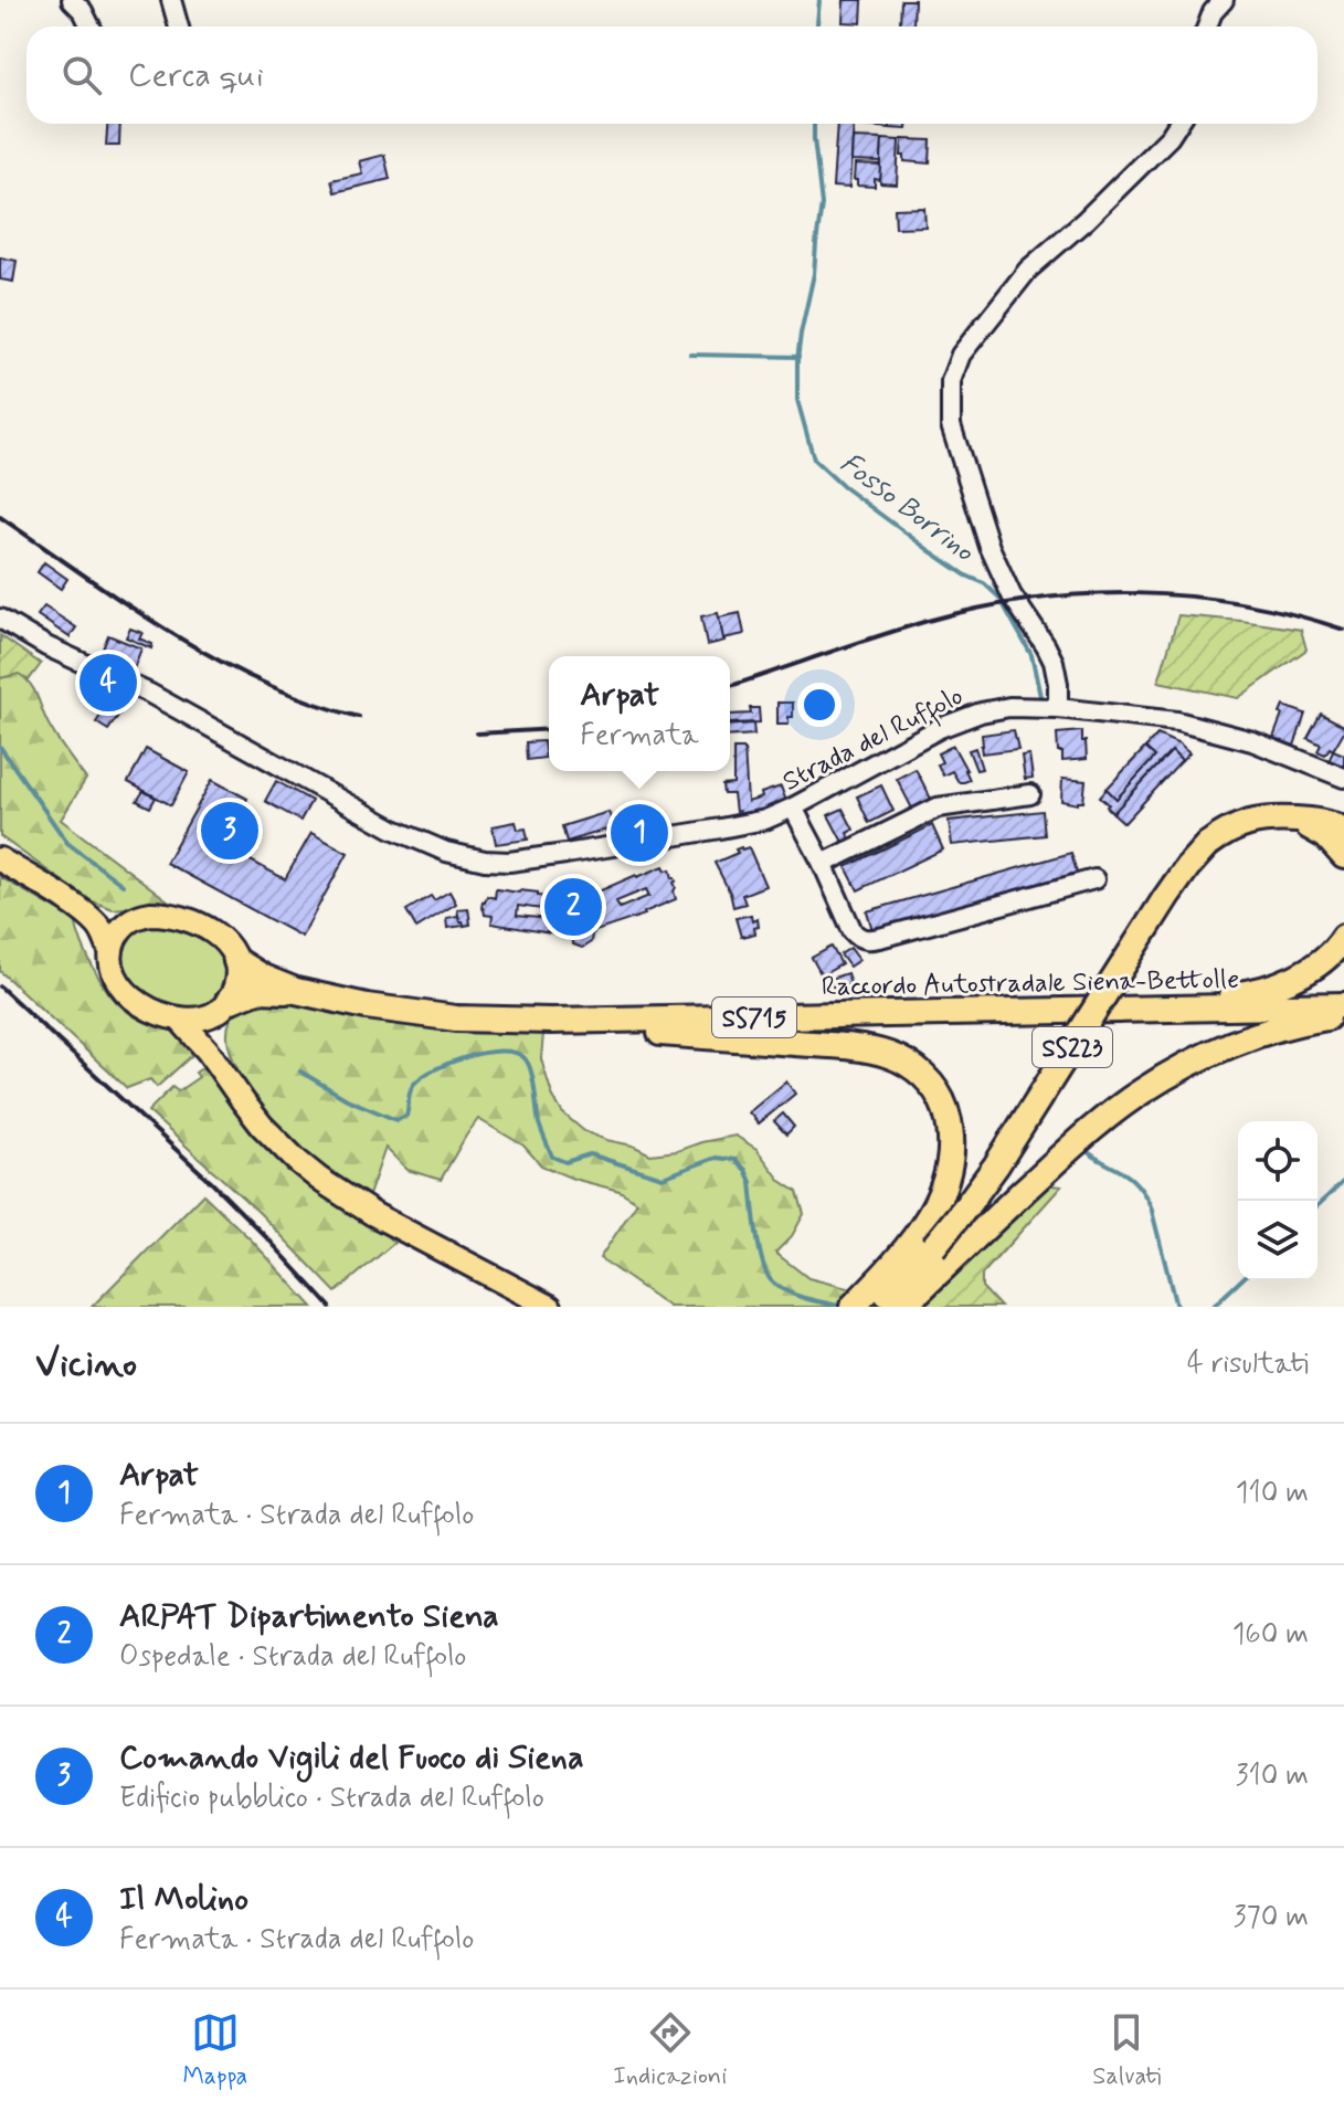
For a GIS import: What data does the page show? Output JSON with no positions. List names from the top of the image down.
{
  "streets": {
    "highway": ["Raccordo Autostradale Siena-Bettolle", "SS715", "SS223"],
    "street": ["Strada del Ruffolo"]
  },
  "crossings": [
    ["Raccordo Autostradale Siena-Bettolle", "SS223"]
  ],
  "water": ["Fosso Borrino"],
  "page": {
    "search": "Cerca qui",
    "pins": [
      "4",
      "3",
      "1",
      "2"
    ],
    "popup": ["Arpat", "Fermata"],
    "heading": ["Vicino", "4 risultati"],
    "list": [
      {
        "mark": "1",
        "name": "Arpat",
        "note": "Fermata · Strada del Ruffolo",
        "value": "110 m"
      },
      {
        "mark": "2",
        "name": "ARPAT Dipartimento Siena",
        "note": "Ospedale · Strada del Ruffolo",
        "value": "160 m"
      },
      {
        "mark": "3",
        "name": "Comando Vigili del Fuoco di Siena",
        "note": "Edificio pubblico · Strada del Ruffolo",
        "value": "310 m"
      },
      {
        "mark": "4",
        "name": "Il Molino",
        "note": "Fermata · Strada del Ruffolo",
        "value": "370 m"
      }
    ],
    "nav": ["Mappa", "Indicazioni", "Salvati"]
  }
}
